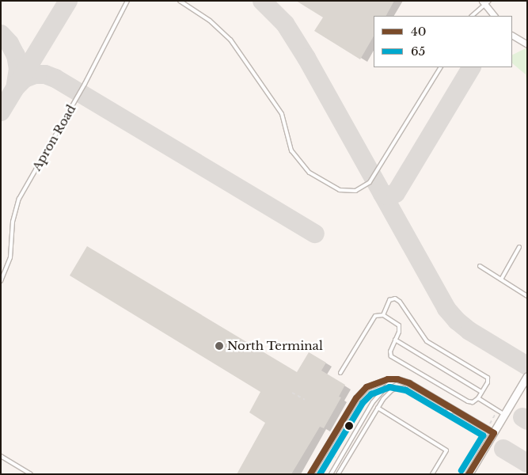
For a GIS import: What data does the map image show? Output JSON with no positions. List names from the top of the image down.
{
  "streets": {
    "lane": ["Apron Road"]
  },
  "places": ["North Terminal"],
  "lines": ["transit line 40", "transit line 65"],
  "legend": ["40", "65"]
}
